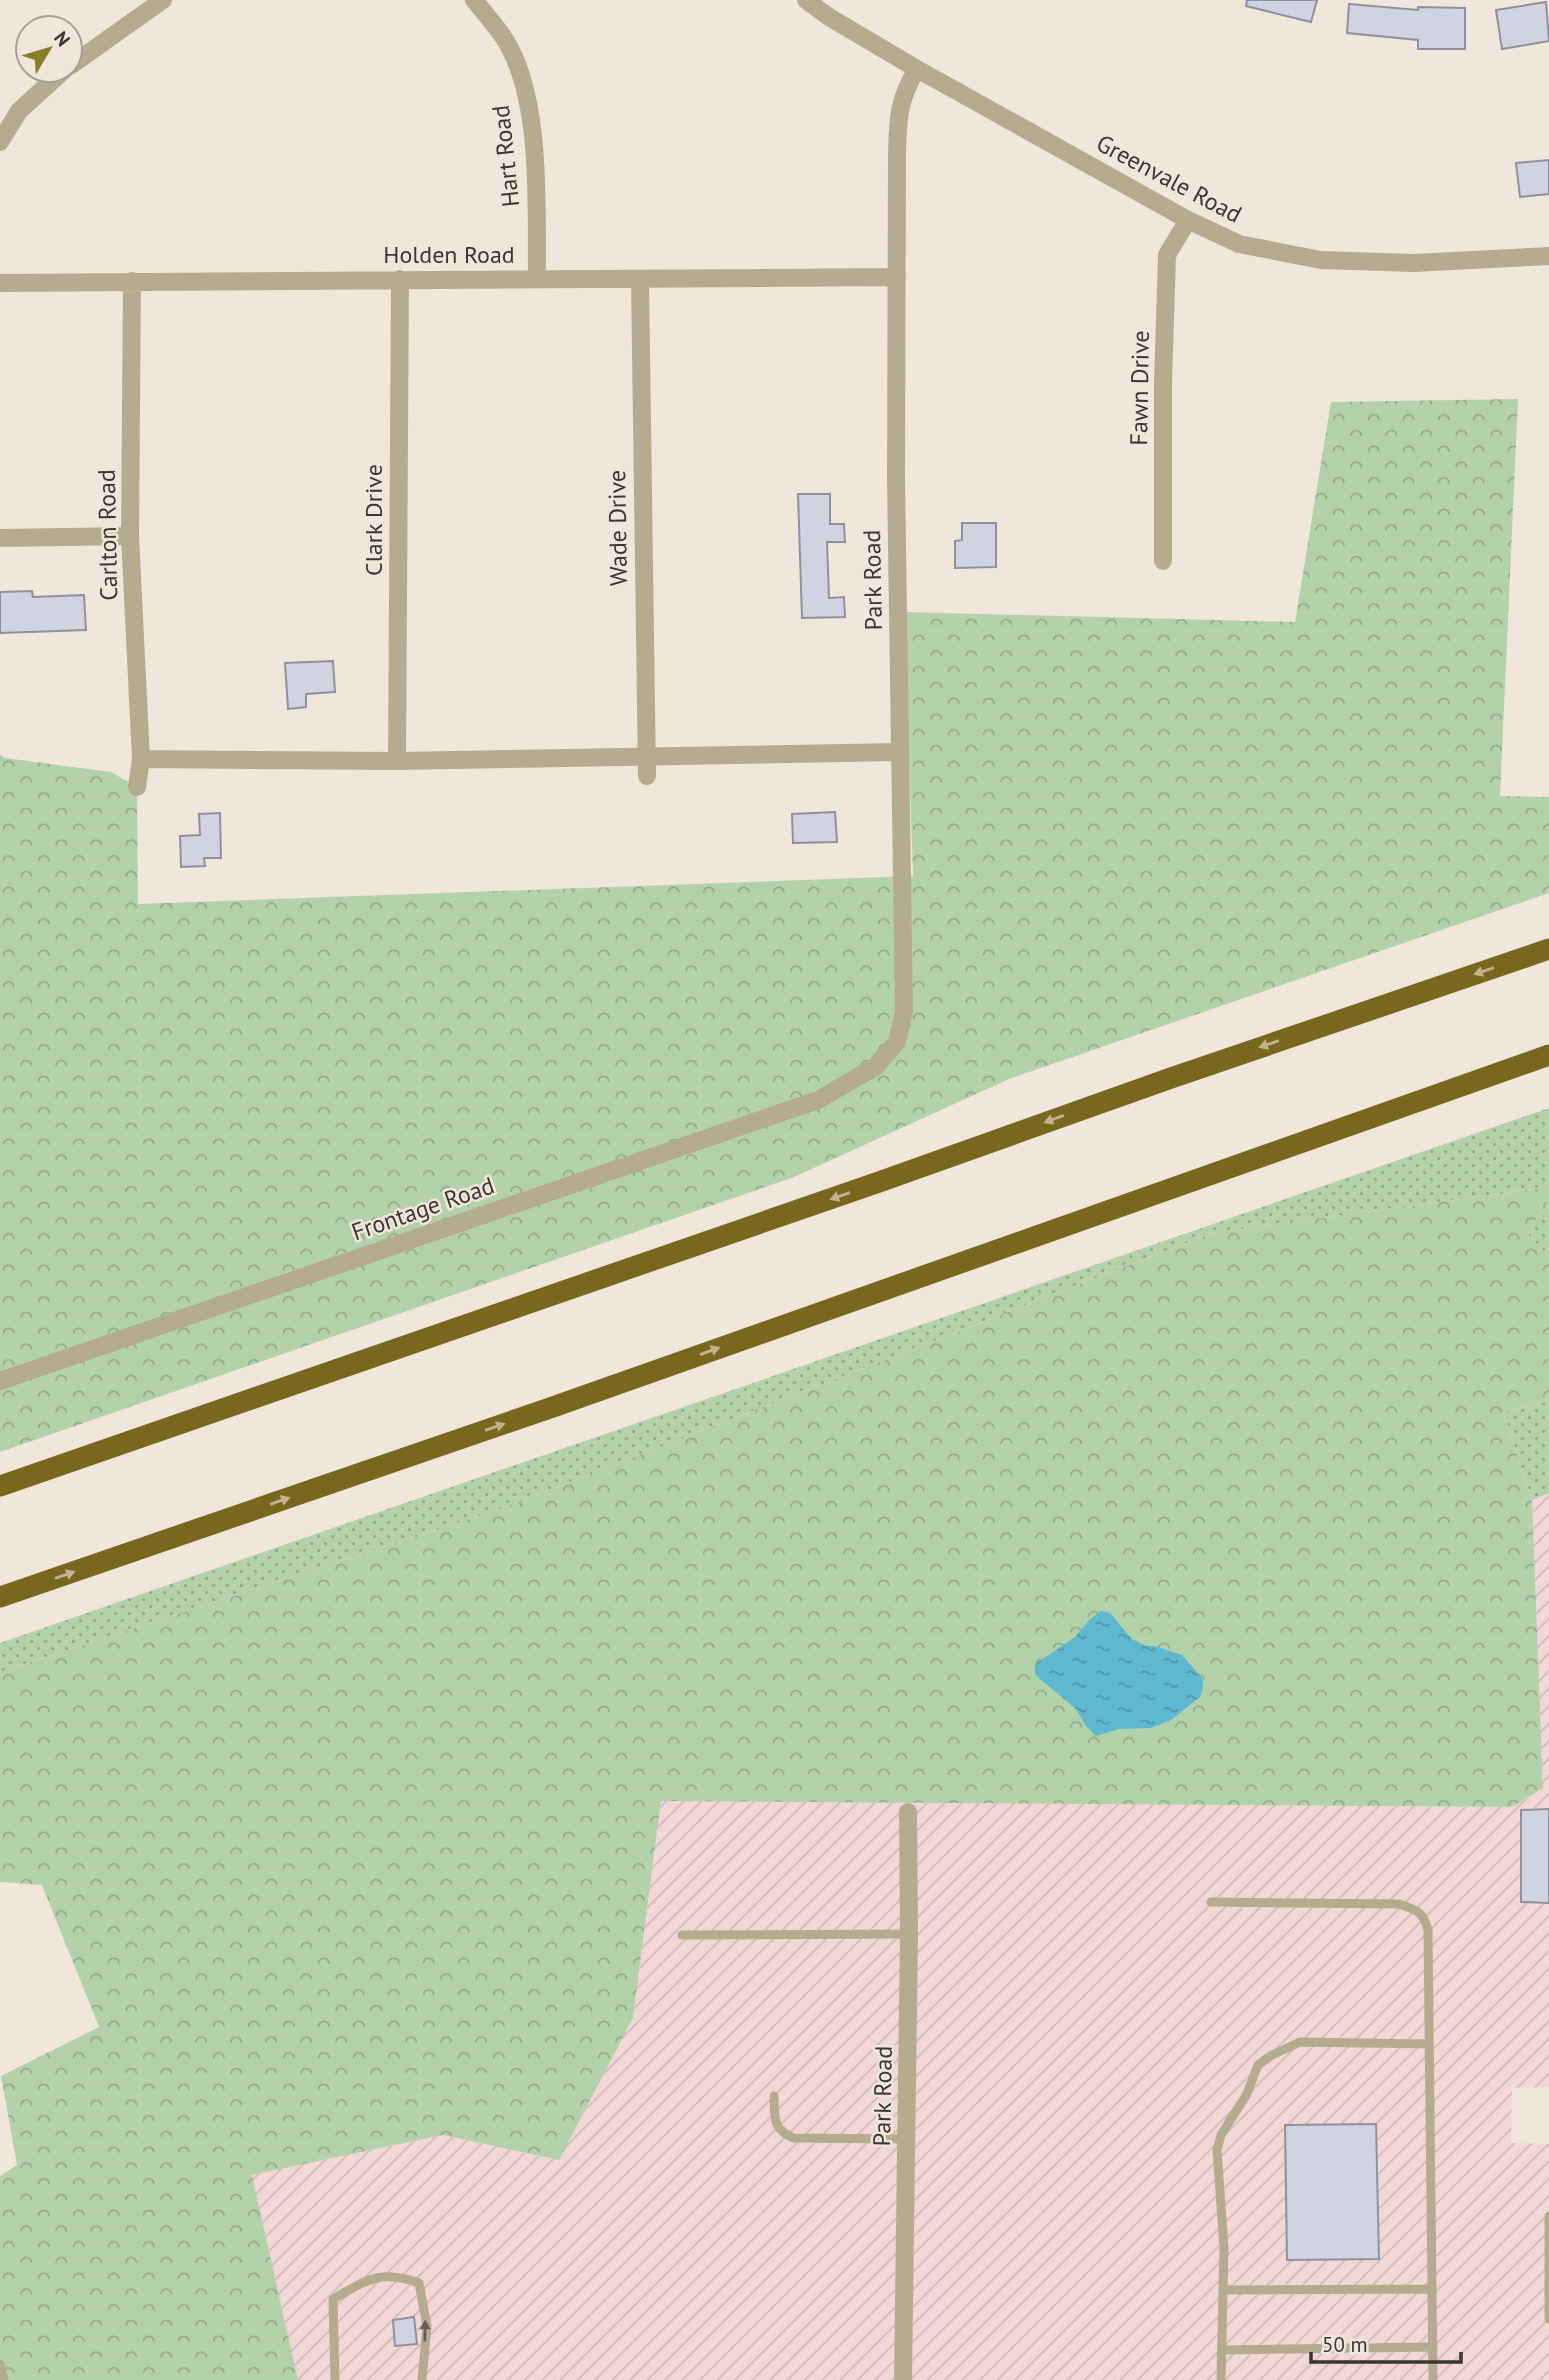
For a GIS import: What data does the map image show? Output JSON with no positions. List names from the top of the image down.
{
  "streets": {
    "street": [
      "Hart Road",
      "Greenvale Road",
      "Holden Road",
      "Fawn Drive",
      "Clark Drive",
      "Wade Drive",
      "Carlton Road",
      "Park Road",
      "Frontage Road"
    ]
  },
  "crossings": [
    ["Hart Road", "Holden Road"],
    ["Greenvale Road", "Fawn Drive"],
    ["Greenvale Road", "Park Road"],
    ["Holden Road", "Clark Drive"],
    ["Holden Road", "Wade Drive"],
    ["Holden Road", "Carlton Road"],
    ["Holden Road", "Park Road"],
    ["Park Road", "Frontage Road"]
  ],
  "scale_bar": "50 m",
  "north": "top right"
}
